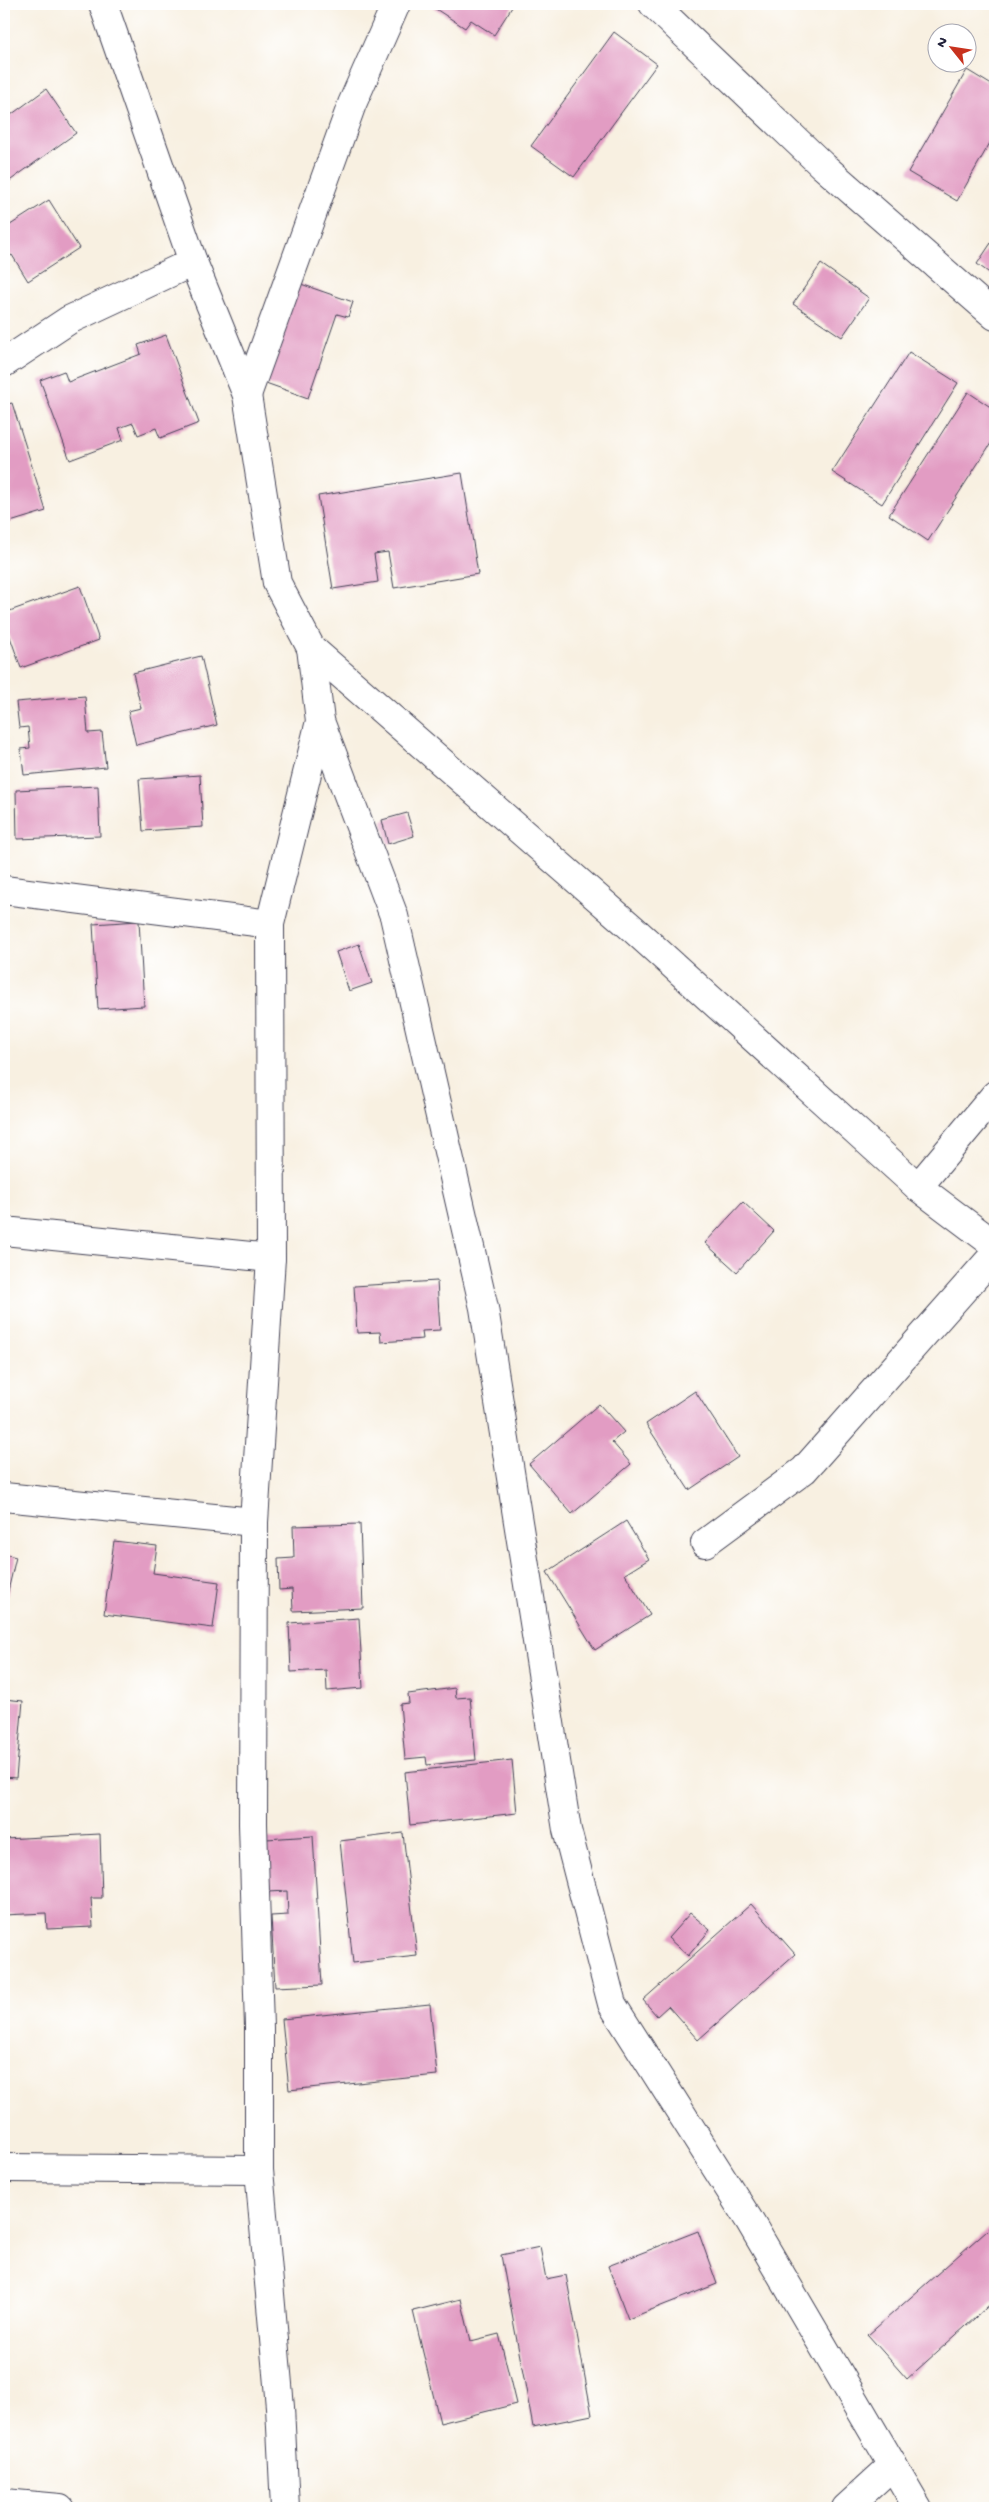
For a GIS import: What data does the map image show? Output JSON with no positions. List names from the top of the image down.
{
  "north": "top left"
}
